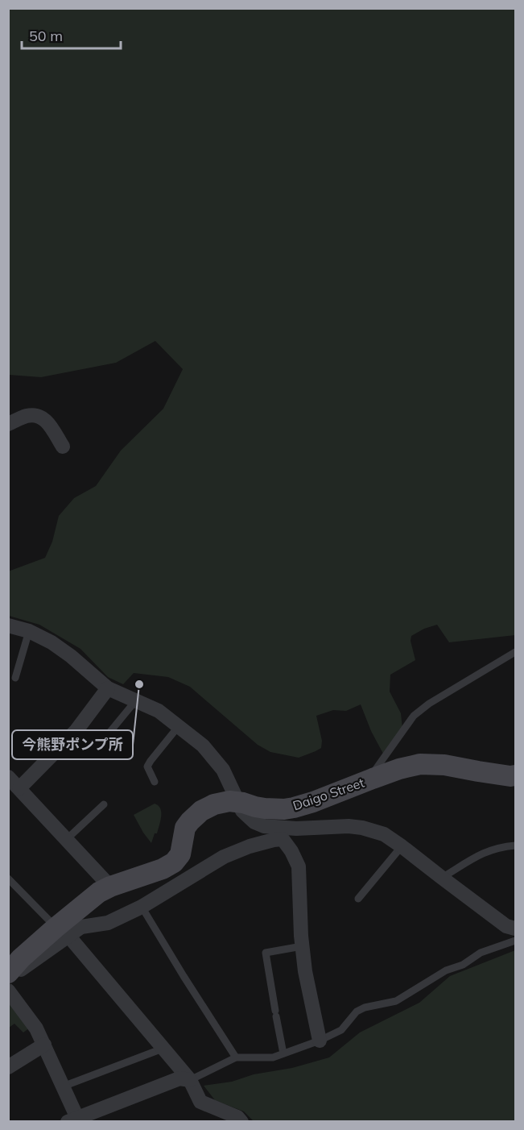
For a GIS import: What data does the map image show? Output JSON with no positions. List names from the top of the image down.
{
  "streets": {
    "main road": ["Daigo Street"]
  },
  "places": ["今熊野ポンプ所"],
  "scale_bar": "50 m"
}
